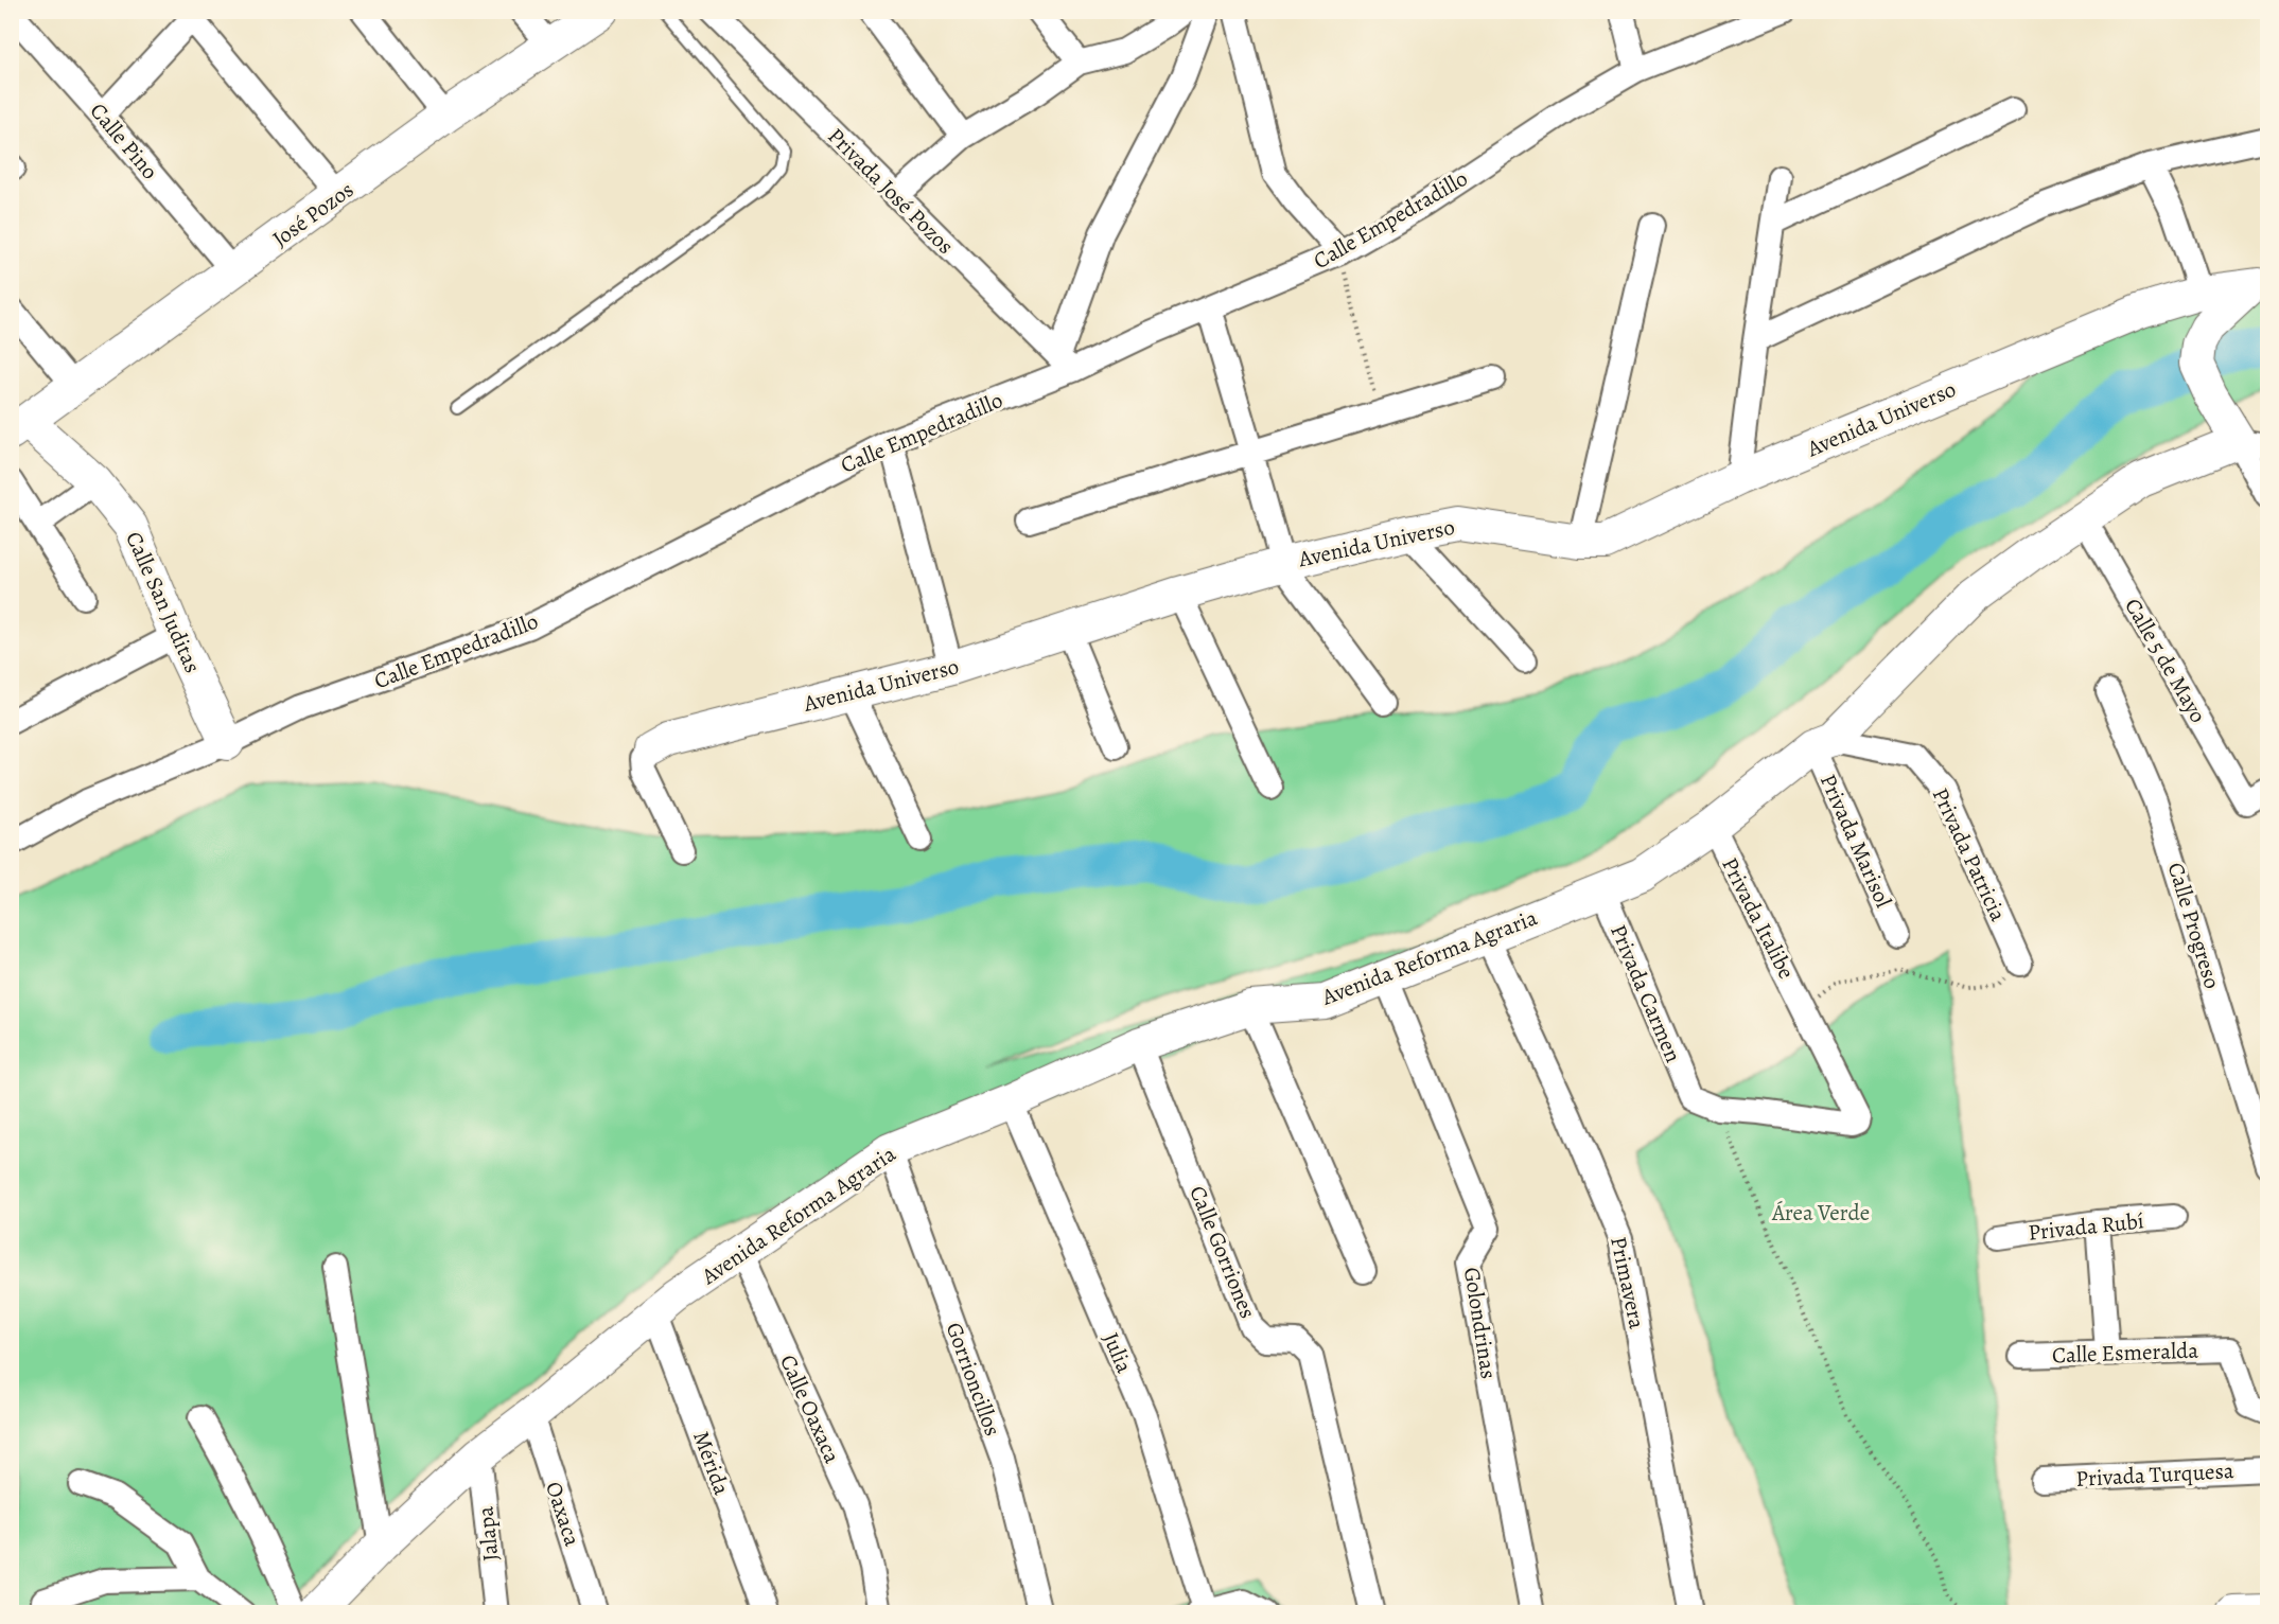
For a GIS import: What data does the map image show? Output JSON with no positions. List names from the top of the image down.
{
  "streets": {
    "street": [
      "Calle Pino",
      "Privada José Pozos",
      "José Pozos",
      "Calle Empedradillo",
      "Avenida Universo",
      "Calle San Juditas",
      "Calle 5 de Mayo",
      "Privada Marisol",
      "Privada Patricia",
      "Privada Italibe",
      "Calle Progreso",
      "Avenida Reforma Agraria",
      "Privada Carmen",
      "Privada Rubí",
      "Calle Gorriones",
      "Primavera",
      "Golondrinas",
      "Julia",
      "Calle Esmeralda",
      "Gorrioncillos",
      "Calle Oaxaca",
      "Mérida",
      "Privada Turquesa",
      "Oaxaca",
      "Jalapa"
    ]
  },
  "crossings": [
    ["Calle Pino", "José Pozos"],
    ["Privada José Pozos", "Calle Empedradillo"],
    ["José Pozos", "Calle San Juditas"],
    ["Calle Empedradillo", "Calle San Juditas"],
    ["Calle 5 de Mayo", "Avenida Reforma Agraria"],
    ["Privada Marisol", "Privada Patricia"],
    ["Privada Marisol", "Avenida Reforma Agraria"],
    ["Privada Patricia", "Avenida Reforma Agraria"],
    ["Privada Italibe", "Avenida Reforma Agraria"],
    ["Privada Italibe", "Privada Carmen"],
    ["Avenida Reforma Agraria", "Privada Carmen"],
    ["Avenida Reforma Agraria", "Calle Gorriones"],
    ["Avenida Reforma Agraria", "Primavera"],
    ["Avenida Reforma Agraria", "Golondrinas"],
    ["Avenida Reforma Agraria", "Julia"],
    ["Avenida Reforma Agraria", "Gorrioncillos"],
    ["Avenida Reforma Agraria", "Calle Oaxaca"],
    ["Avenida Reforma Agraria", "Mérida"],
    ["Avenida Reforma Agraria", "Oaxaca"],
    ["Avenida Reforma Agraria", "Jalapa"]
  ],
  "parks": ["Área Verde"]
}
